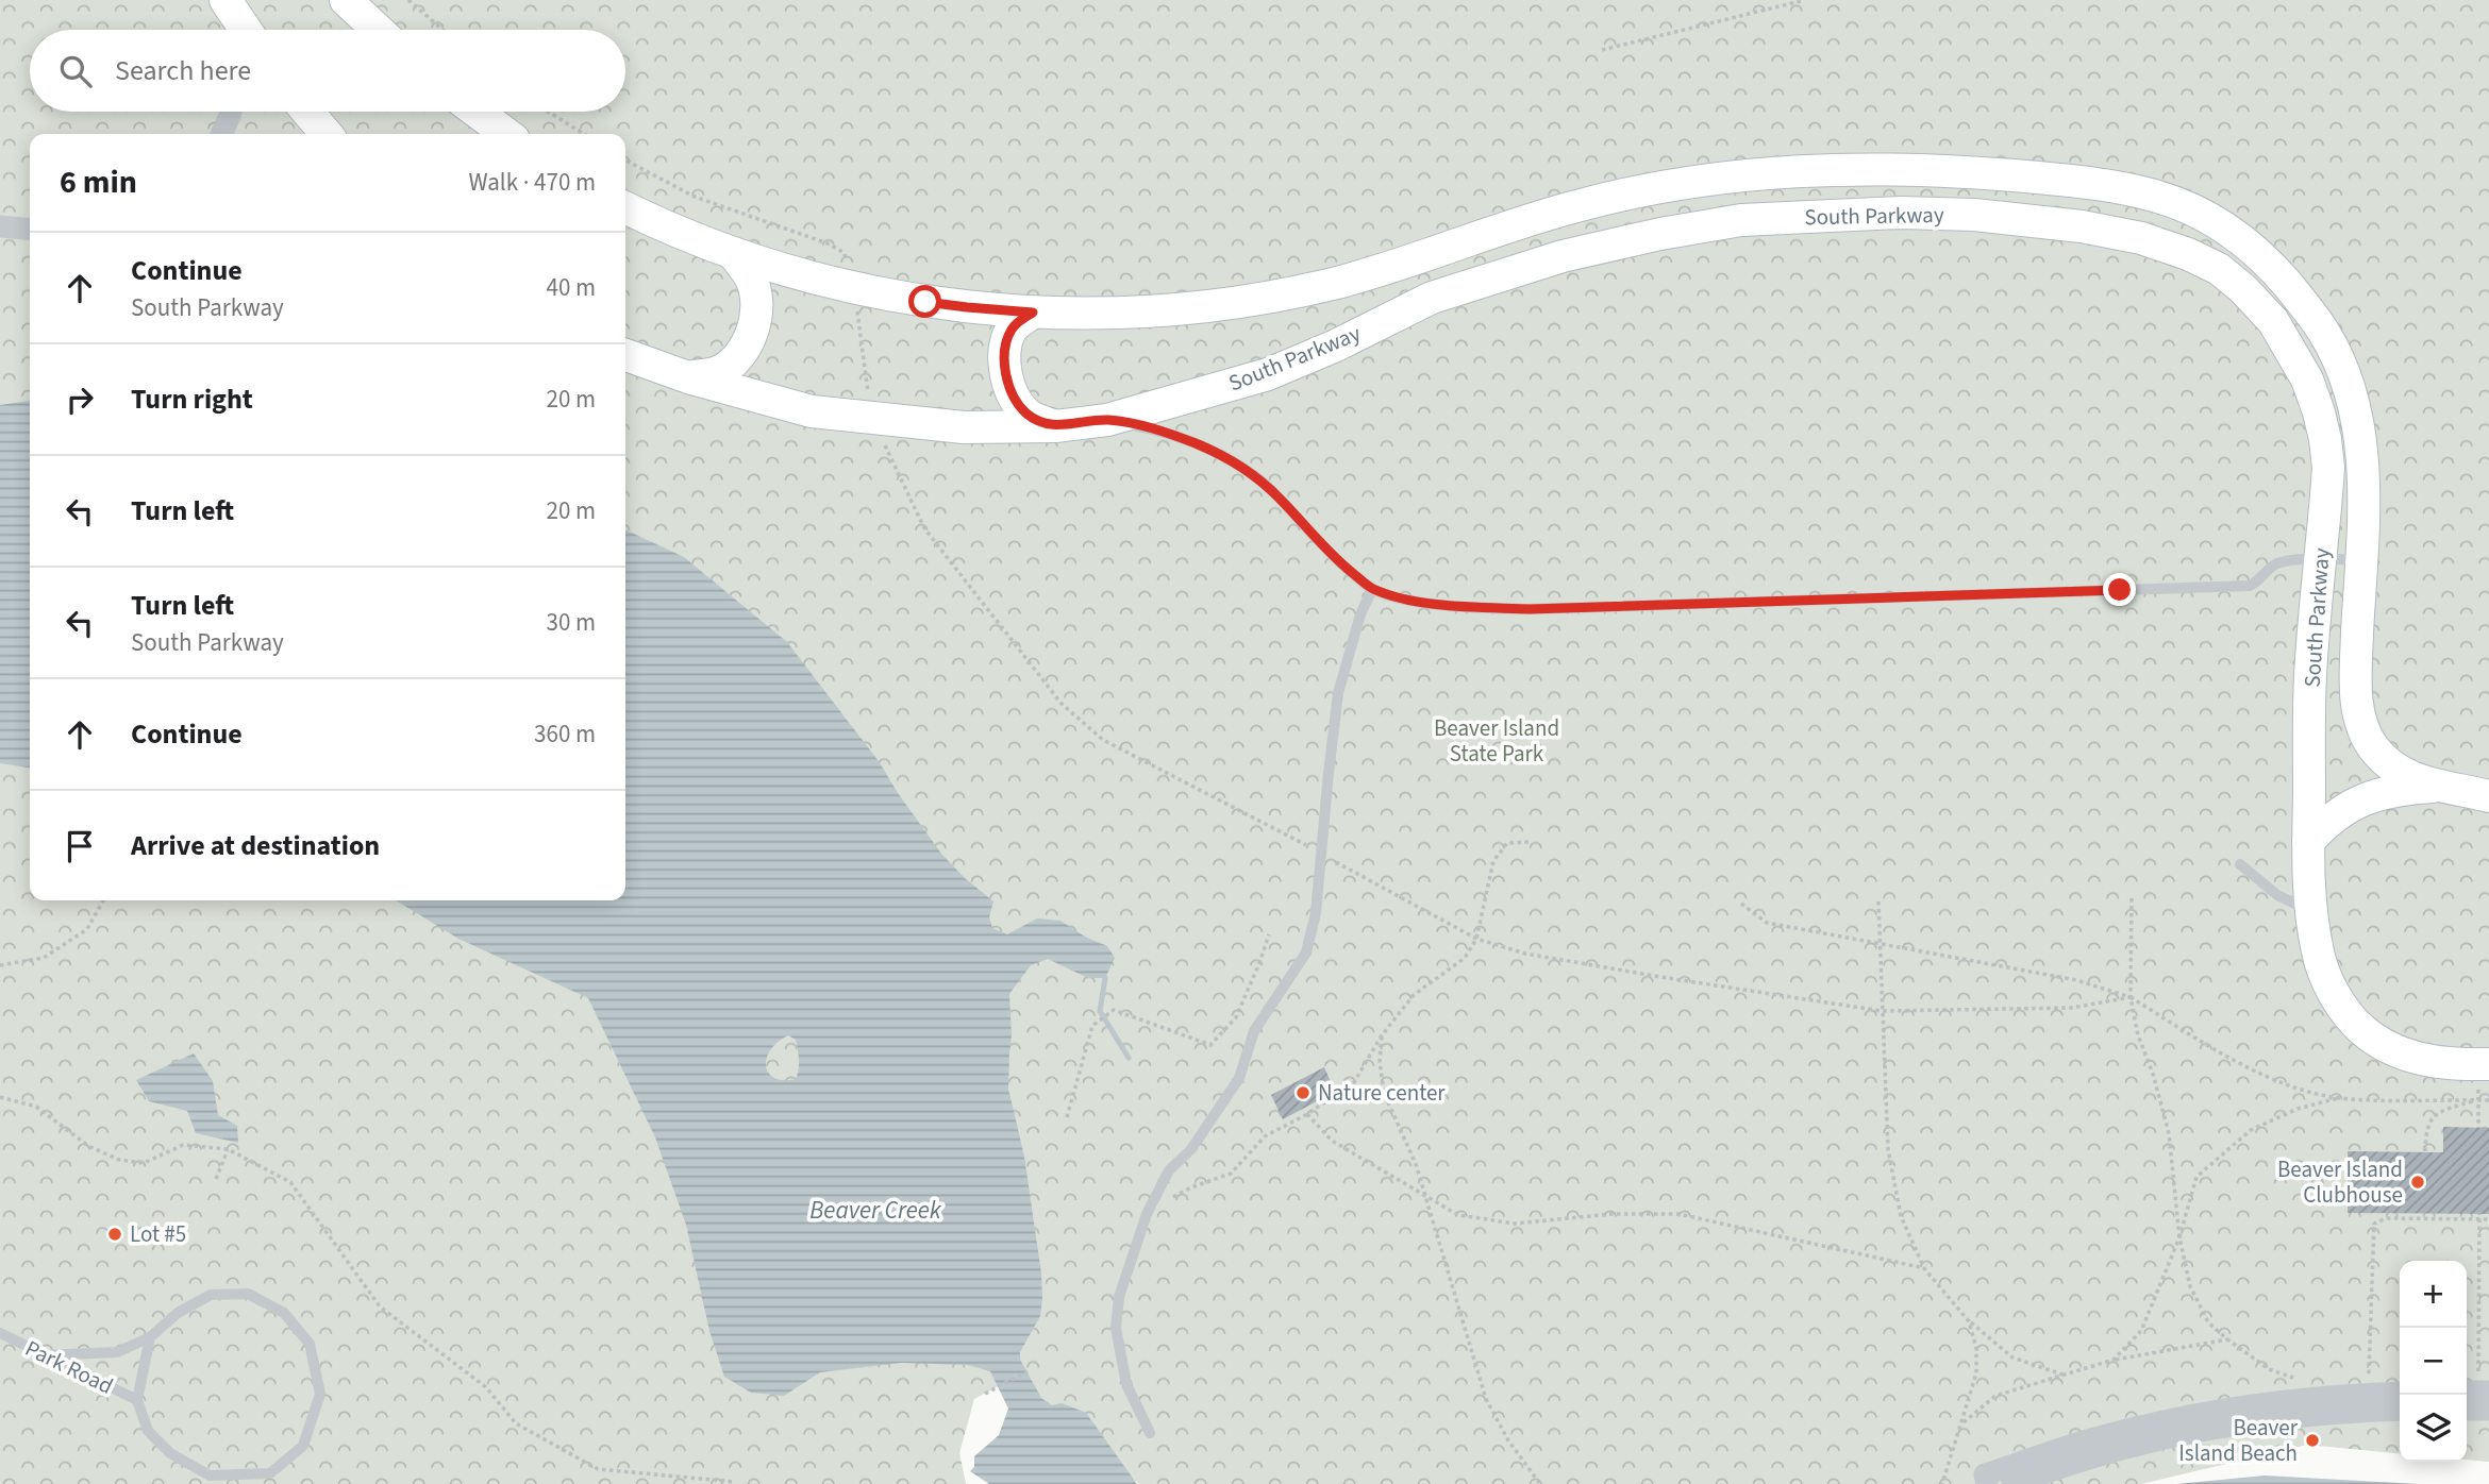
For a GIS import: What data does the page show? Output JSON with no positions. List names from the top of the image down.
{
  "streets": {
    "street": ["South Parkway"],
    "lane": ["Park Road"]
  },
  "water": ["Beaver Creek"],
  "parks": ["Beaver Island State Park"],
  "places": [
    "Nature center",
    "Beaver Island Clubhouse",
    "Lot #5",
    "Beaver Island Beach"
  ],
  "page": {
    "search": "Search here",
    "heading": ["6 min", "Walk · 470 m"],
    "list": [
      ["Continue", "South Parkway", "40 m"],
      ["Turn right", "20 m"],
      ["Turn left", "20 m"],
      ["Turn left", "South Parkway", "30 m"],
      ["Continue", "360 m"],
      "Arrive at destination"
    ],
    "map_buttons": ["+", "−"]
  }
}
